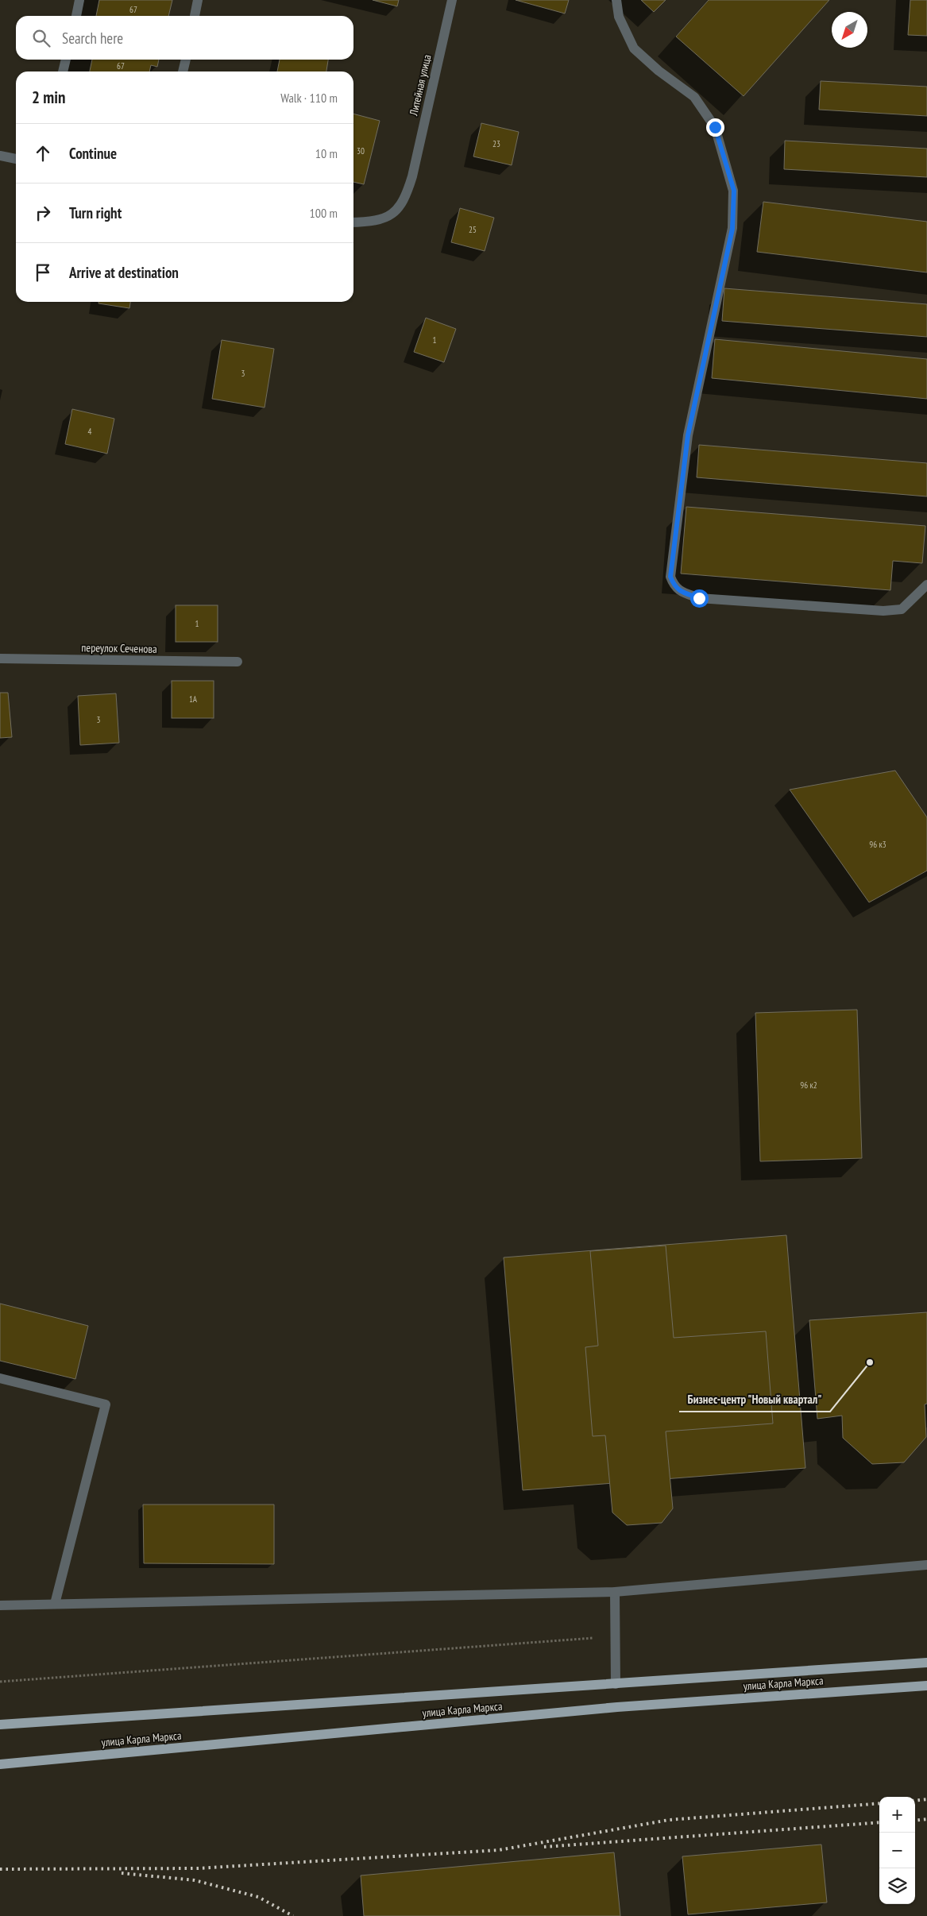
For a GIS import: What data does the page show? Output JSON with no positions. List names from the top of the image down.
{
  "streets": {
    "main road": ["улица Карла Маркса"],
    "street": ["Литейная улица", "переулок Сеченова"]
  },
  "places": ["Бизнес-центр \"Новый квартал\""],
  "house_numbers": [
    "67",
    "67",
    "23",
    "30",
    "25",
    "1",
    "3",
    "4",
    "1",
    "1А",
    "3",
    "96 к3",
    "96 к2"
  ],
  "north": "bottom left",
  "page": {
    "search": "Search here",
    "heading": ["2 min", "Walk · 110 m"],
    "list": [
      ["Continue", "10 m"],
      ["Turn right", "100 m"],
      "Arrive at destination"
    ],
    "map_buttons": ["+", "−"]
  }
}
